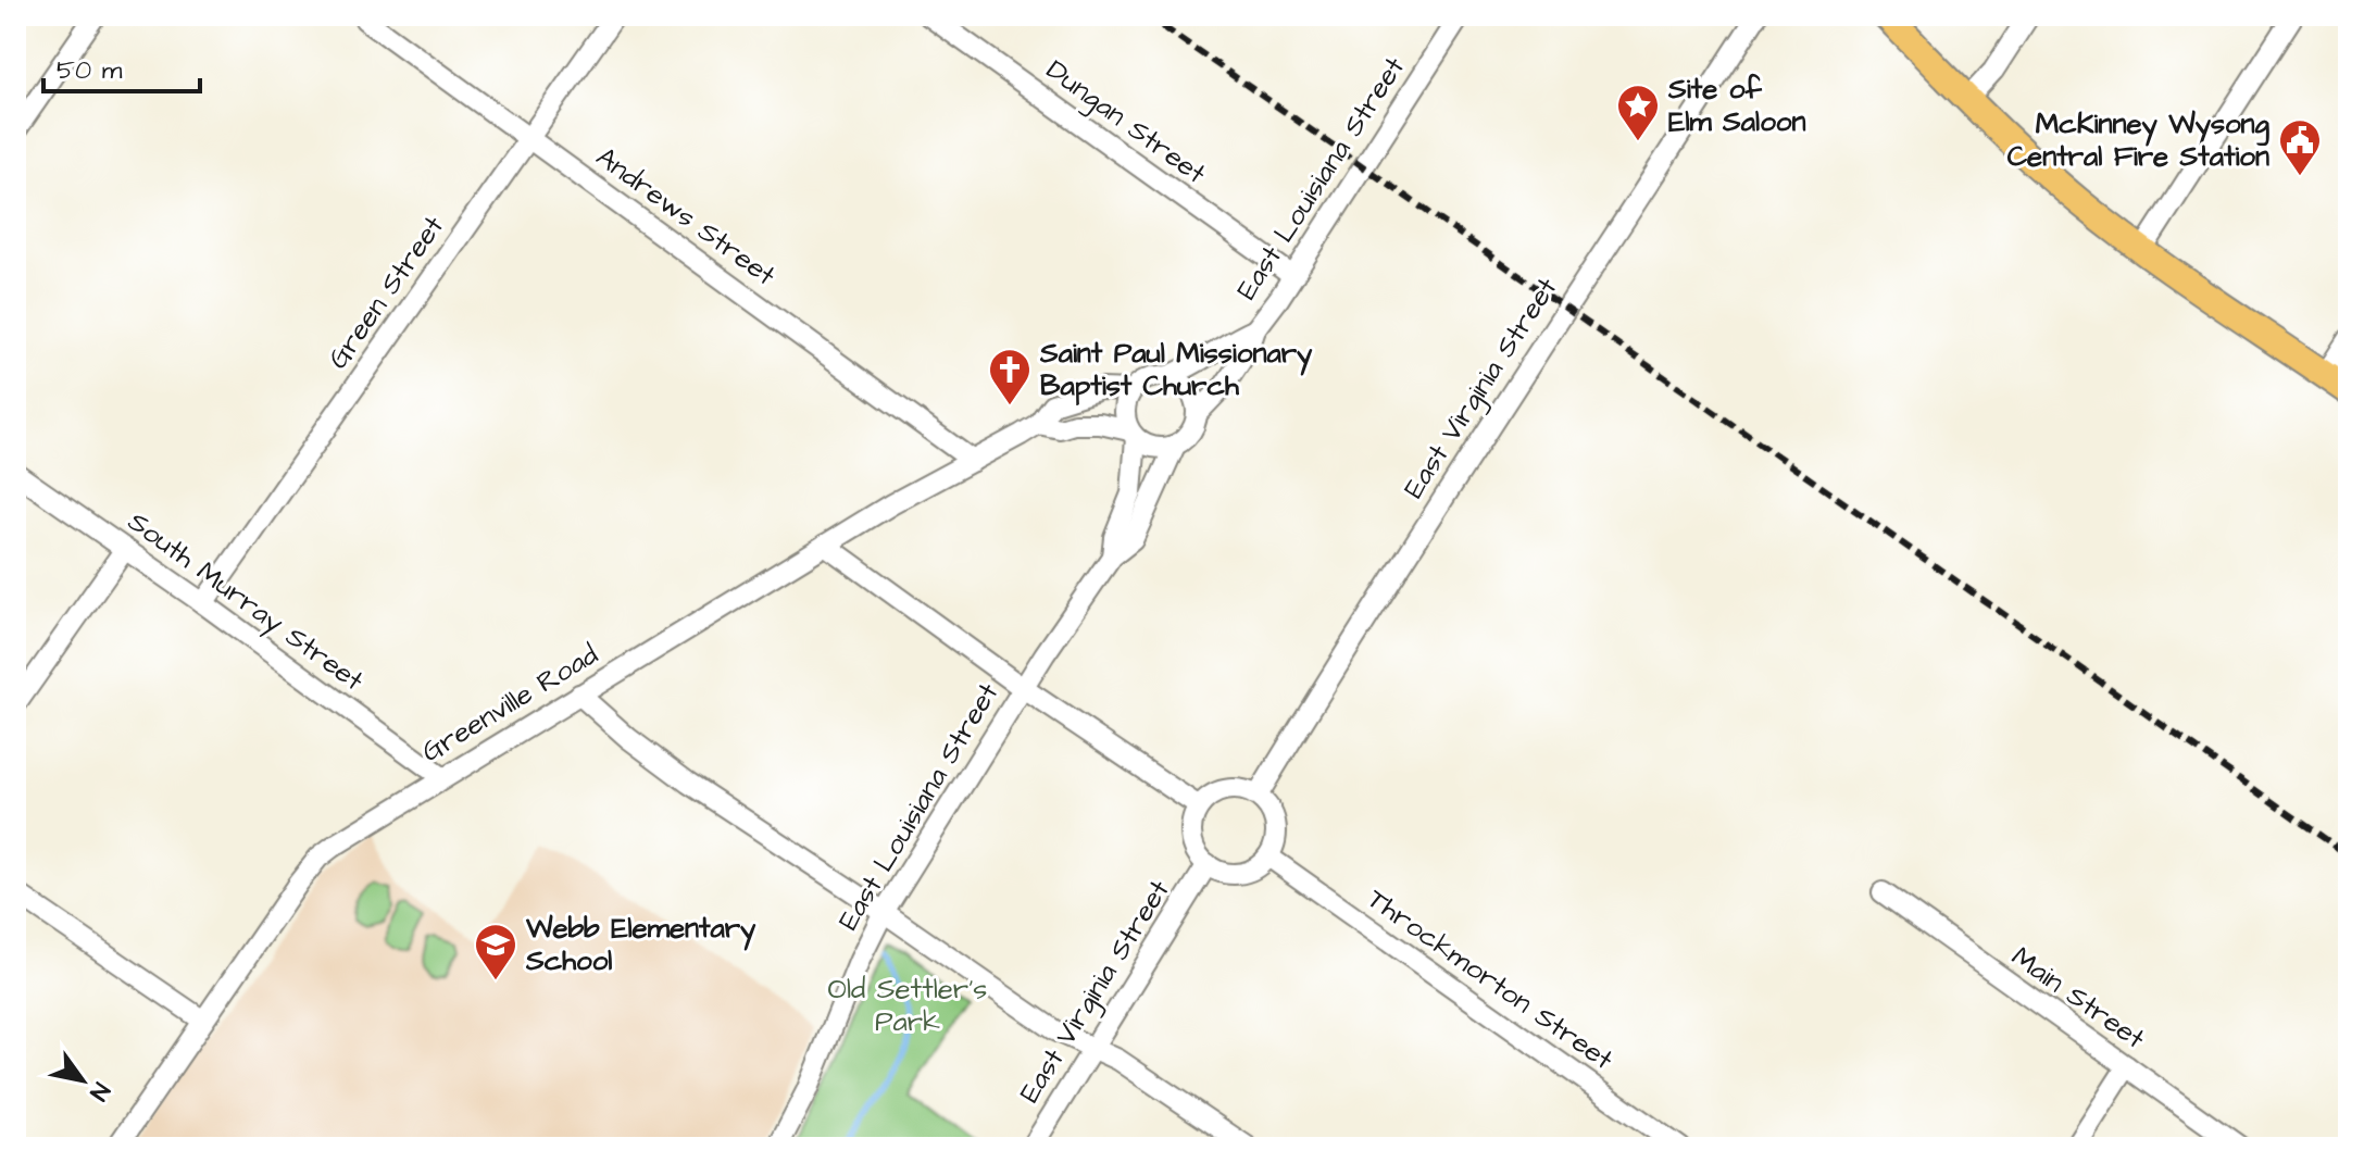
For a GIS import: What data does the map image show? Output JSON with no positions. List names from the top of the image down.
{
  "streets": {
    "street": [
      "Dungan Street",
      "East Louisiana Street",
      "Andrews Street",
      "Green Street",
      "East Virginia Street",
      "South Murray Street",
      "Greenville Road",
      "Throckmorton Street",
      "Main Street"
    ]
  },
  "crossings": [
    ["Dungan Street", "East Louisiana Street"],
    ["East Louisiana Street", "Greenville Road"],
    ["Andrews Street", "Green Street"],
    ["Andrews Street", "Greenville Road"],
    ["Green Street", "South Murray Street"],
    ["East Virginia Street", "Throckmorton Street"],
    ["South Murray Street", "Greenville Road"]
  ],
  "parks": ["Old Settler's Park"],
  "places": {
    "place": ["Site of Elm Saloon"],
    "public building": ["McKinney Wysong Central Fire Station"],
    "church": ["Saint Paul Missionary Baptist Church"],
    "school or university": ["Webb Elementary School"]
  },
  "scale_bar": "50 m",
  "north": "bottom right"
}
